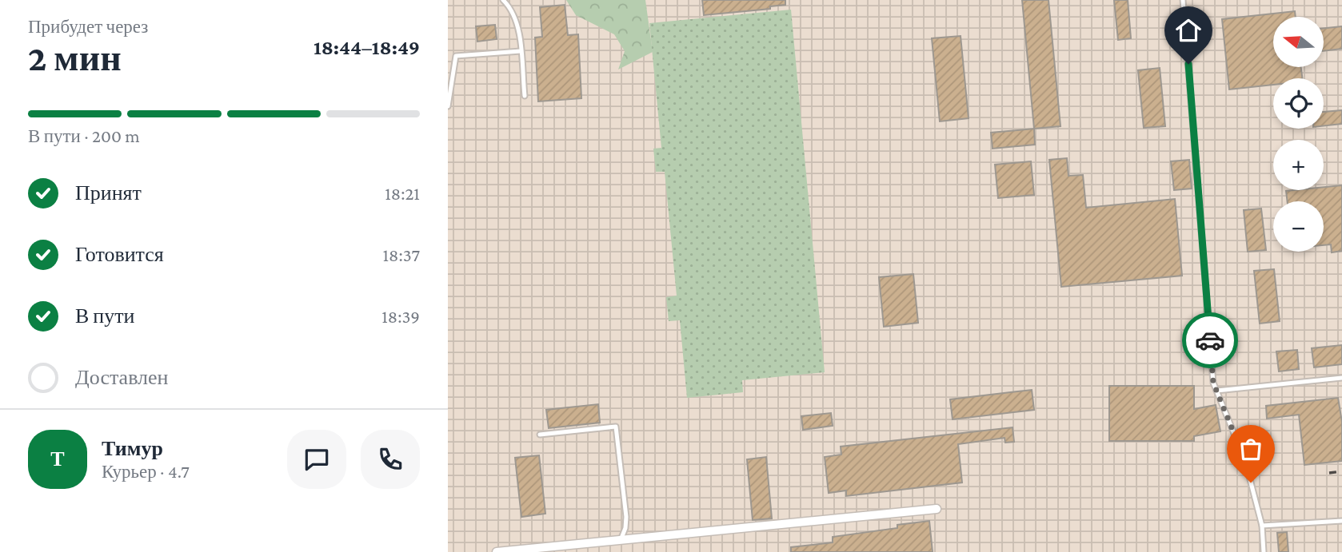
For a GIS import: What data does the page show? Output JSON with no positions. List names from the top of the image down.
{
  "north": "left",
  "page": {
    "heading": ["2 мин", "Прибудет через", "18:44–18:49"],
    "panel": ["Тимур", "Курьер · 4.7"],
    "map_buttons": ["+", "−"],
    "bar": "В пути · 200 m",
    "list": [
      ["Принят", "18:21"],
      ["Готовится", "18:37"],
      ["В пути", "18:39"],
      "Доставлен"
    ],
    "round": "Т"
  }
}
